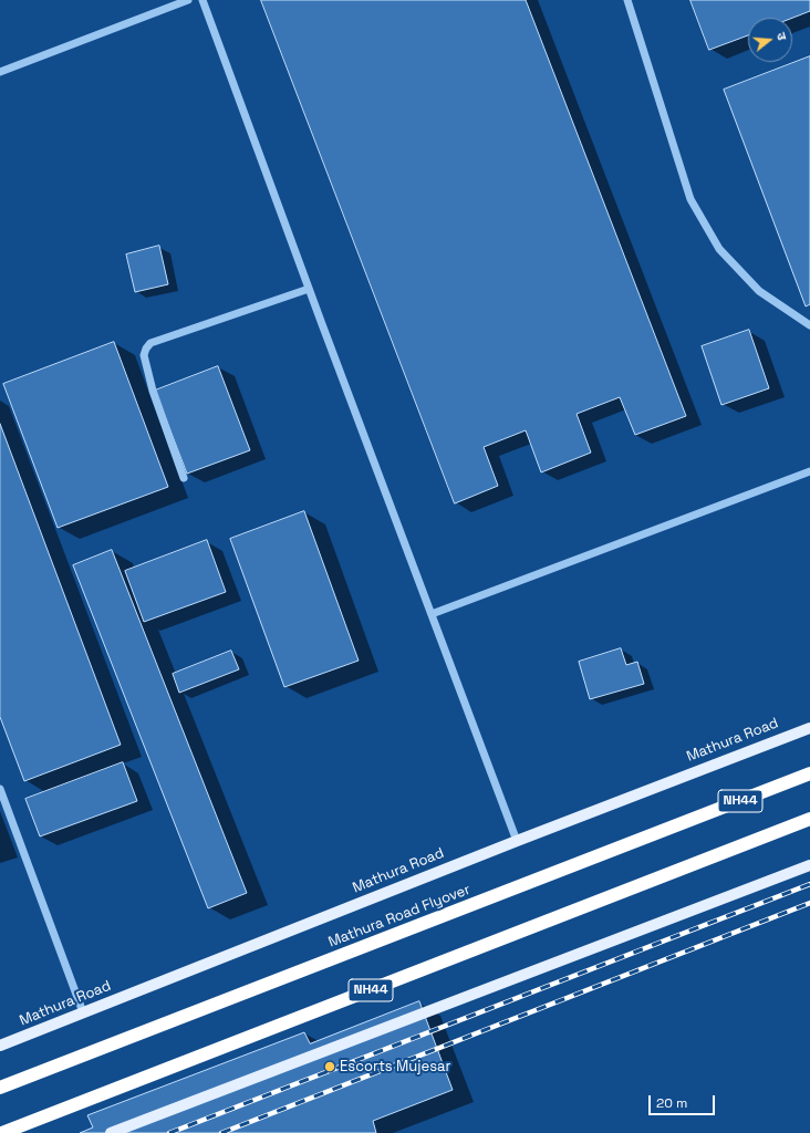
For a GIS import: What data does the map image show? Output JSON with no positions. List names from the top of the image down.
{
  "streets": {
    "highway": ["NH44", "Mathura Road Flyover"],
    "main road": ["Mathura Road"]
  },
  "places": ["Escorts Mujesar"],
  "scale_bar": "20 m",
  "north": "right"
}
